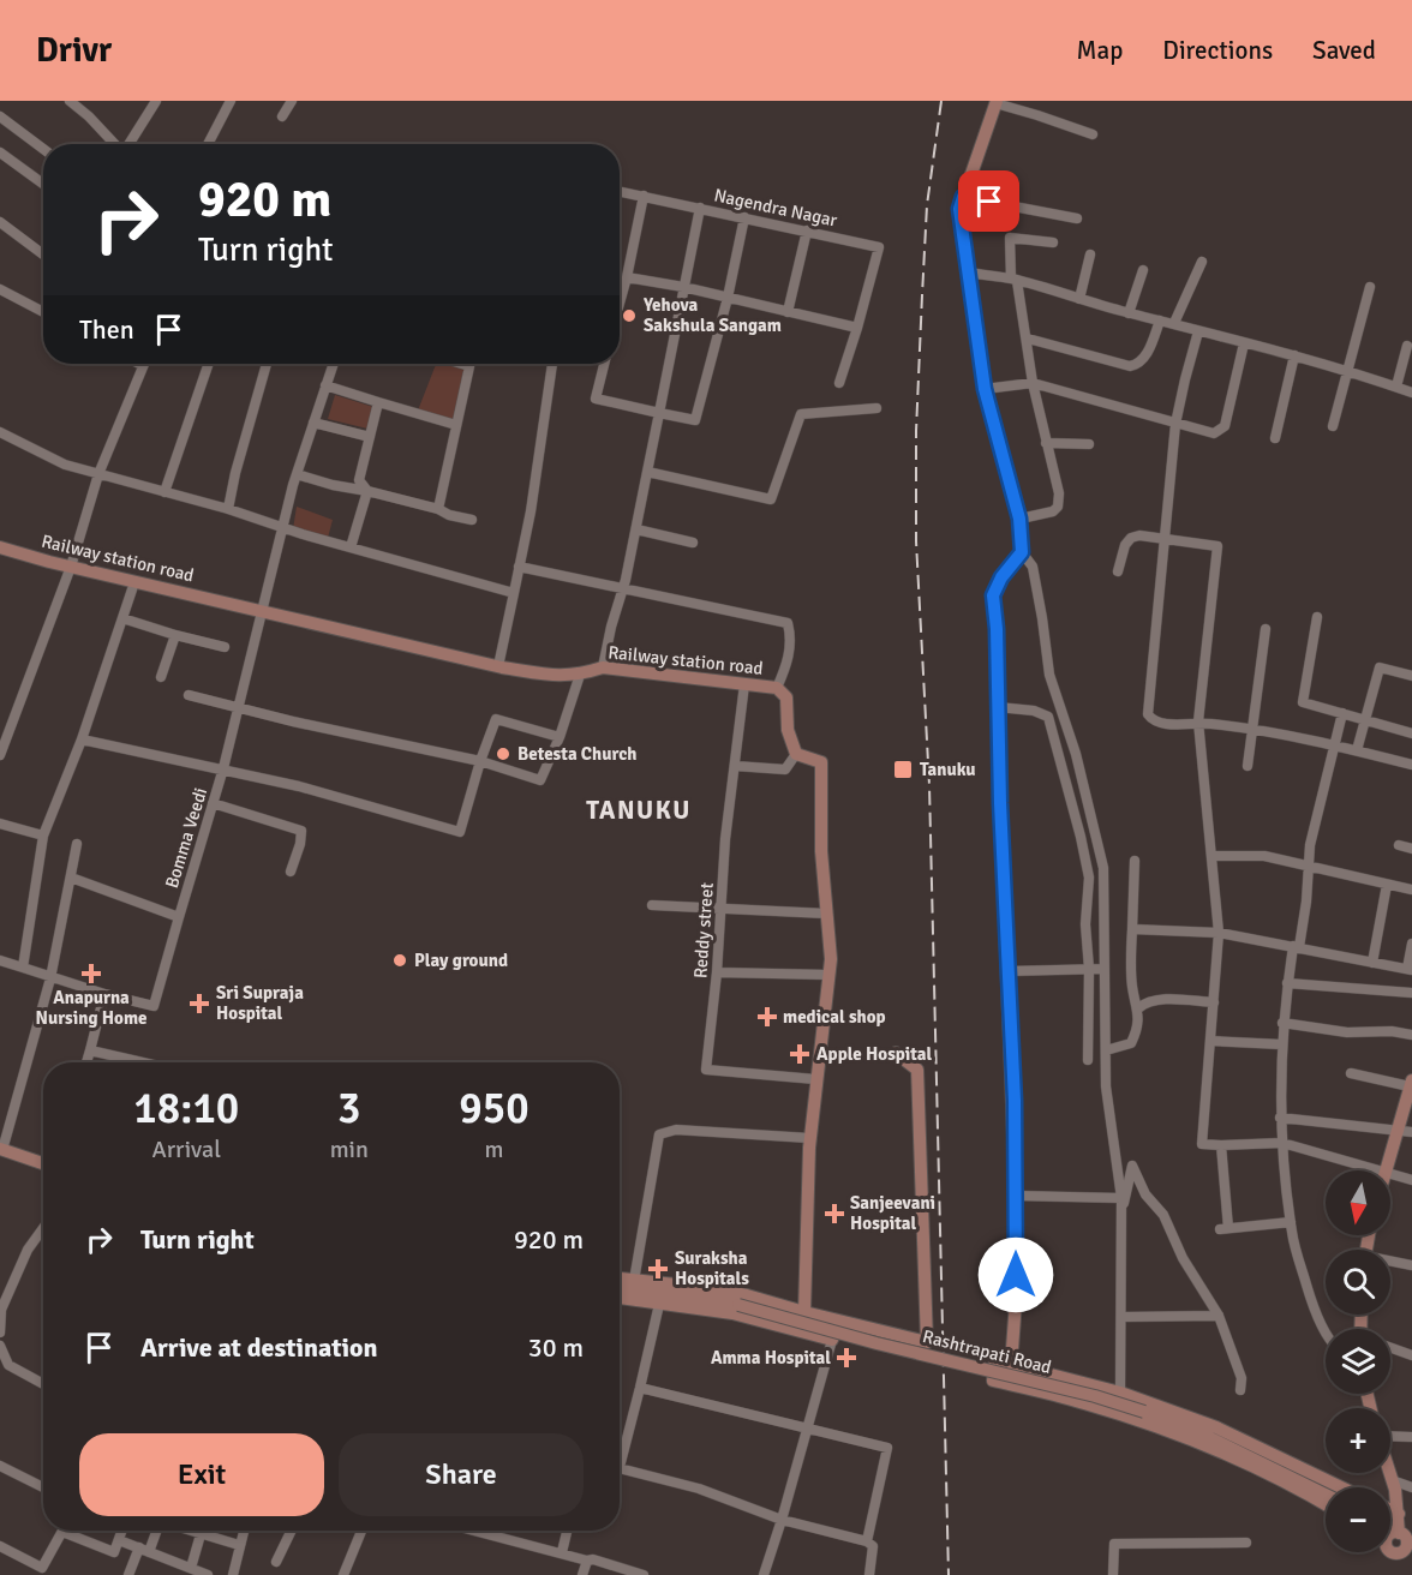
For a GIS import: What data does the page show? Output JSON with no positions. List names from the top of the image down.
{
  "streets": {
    "street": [
      "Nagendra Nagar",
      "Railway station road",
      "Bomma Veedi",
      "Reddy street",
      "Rashtrapati Road"
    ]
  },
  "crossings": [
    ["Railway station road", "Reddy street"]
  ],
  "districts": ["TANUKU"],
  "places": {
    "other": ["Yehova Sakshula Sangam", "Betesta Church", "Play ground"],
    "transit": ["Tanuku"],
    "health": [
      "Anapurna Nursing Home",
      "Sri Supraja Hospital",
      "medical shop",
      "Apple Hospital",
      "Sanjeevani Hospital",
      "Suraksha Hospitals",
      "Amma Hospital"
    ]
  },
  "north": "bottom",
  "page": {
    "header": "Drivr",
    "nav": ["Map", "Directions", "Saved"],
    "turn": ["920 m", "Turn right"],
    "then": "Then",
    "eta": [
      "18:10",
      "Arrival",
      "3",
      "min",
      "950",
      "m"
    ],
    "map_buttons": ["+", "−"],
    "list": [
      {
        "name": "Turn right",
        "value": "920 m"
      },
      {
        "name": "Arrive at destination",
        "value": "30 m"
      }
    ],
    "buttons": ["Exit", "Share"]
  }
}
